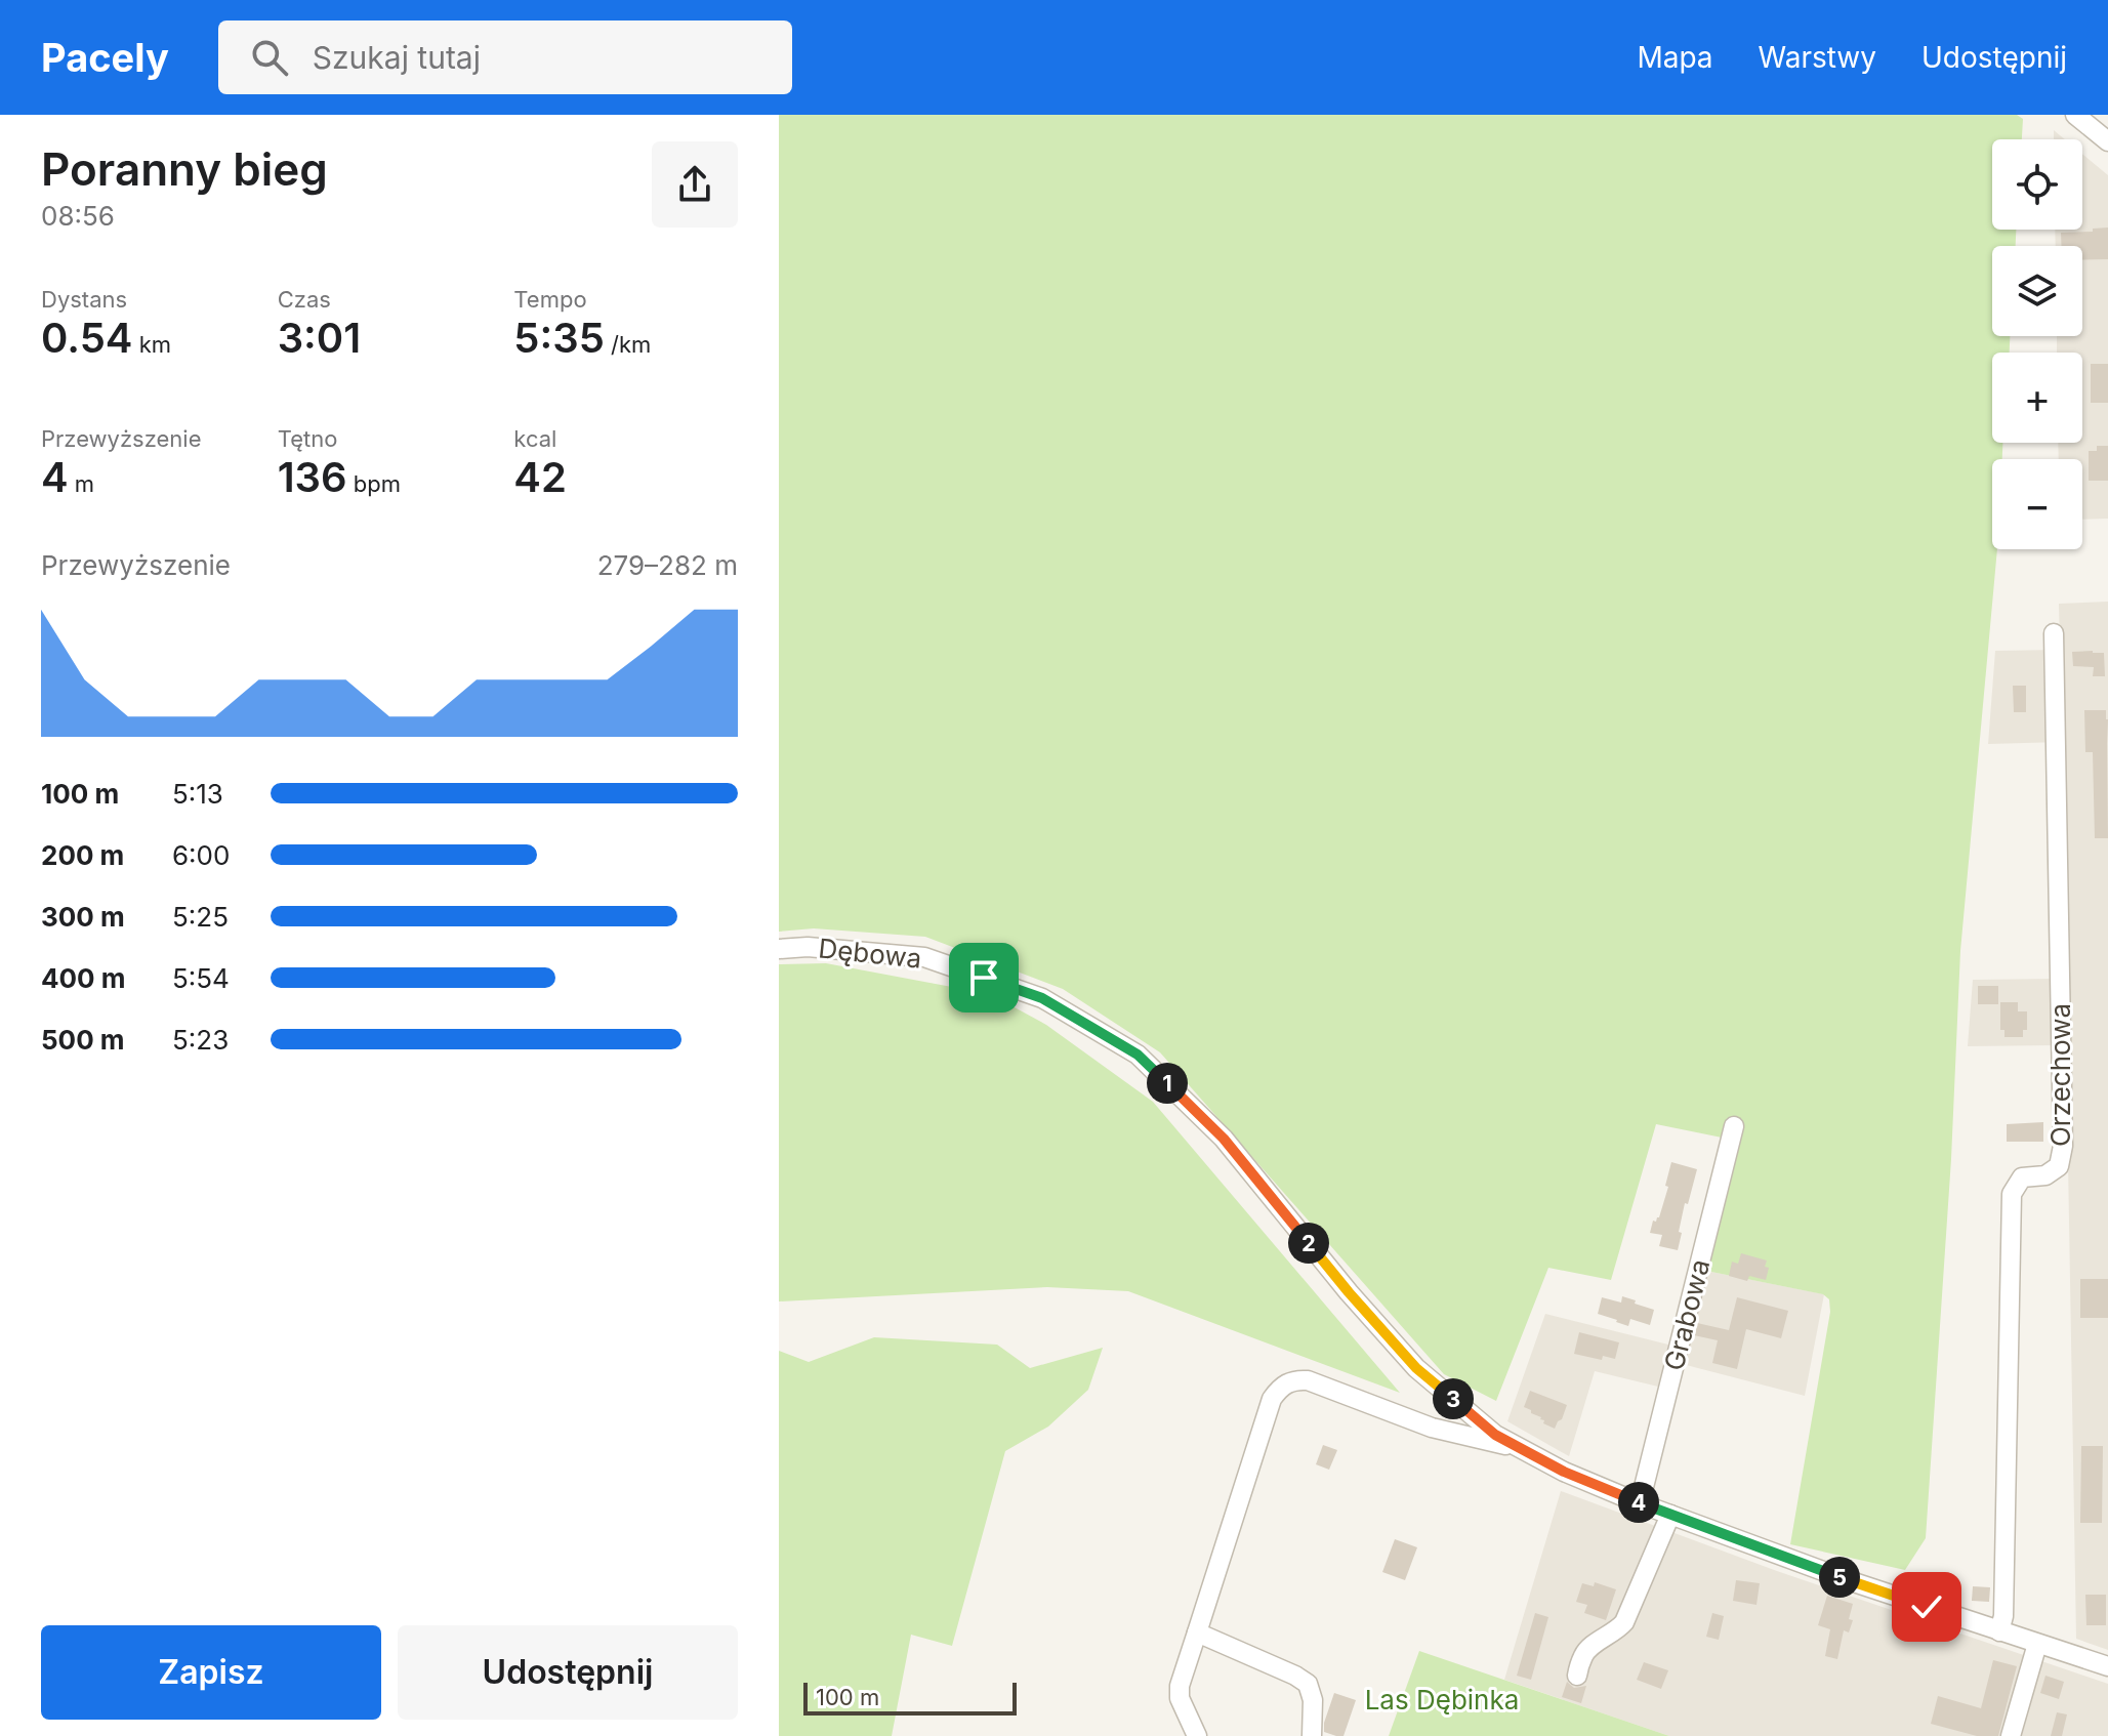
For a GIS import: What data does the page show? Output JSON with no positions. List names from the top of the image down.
{
  "streets": {
    "street": ["Dębowa", "Orzechowa", "Grabowa"]
  },
  "crossings": [
    ["Dębowa", "Orzechowa"],
    ["Dębowa", "Grabowa"]
  ],
  "parks": ["Las Dębinka"],
  "scale_bar": "100 m",
  "page": {
    "header": "Pacely",
    "search": "Szukaj tutaj",
    "nav": ["Mapa", "Warstwy", "Udostępnij"],
    "heading": ["Poranny bieg", "08:56"],
    "map_buttons": ["+", "−"],
    "stats": [
      ["Dystans", "0.54 km"],
      ["Czas", "3:01"],
      ["Tempo", "5:35 /km"],
      ["Przewyższenie", "4 m"],
      ["Tętno", "136 bpm"],
      ["kcal", "42"]
    ],
    "chart": ["Przewyższenie", "279–282 m"],
    "list": [
      {
        "name": "100 m",
        "note": "5:13"
      },
      {
        "name": "200 m",
        "note": "6:00"
      },
      {
        "name": "300 m",
        "note": "5:25"
      },
      {
        "name": "400 m",
        "note": "5:54"
      },
      {
        "name": "500 m",
        "note": "5:23"
      }
    ],
    "pins": [
      "1",
      "2",
      "3",
      "4",
      "5"
    ],
    "buttons": ["Zapisz", "Udostępnij"],
    "scale": "100 m"
  }
}
